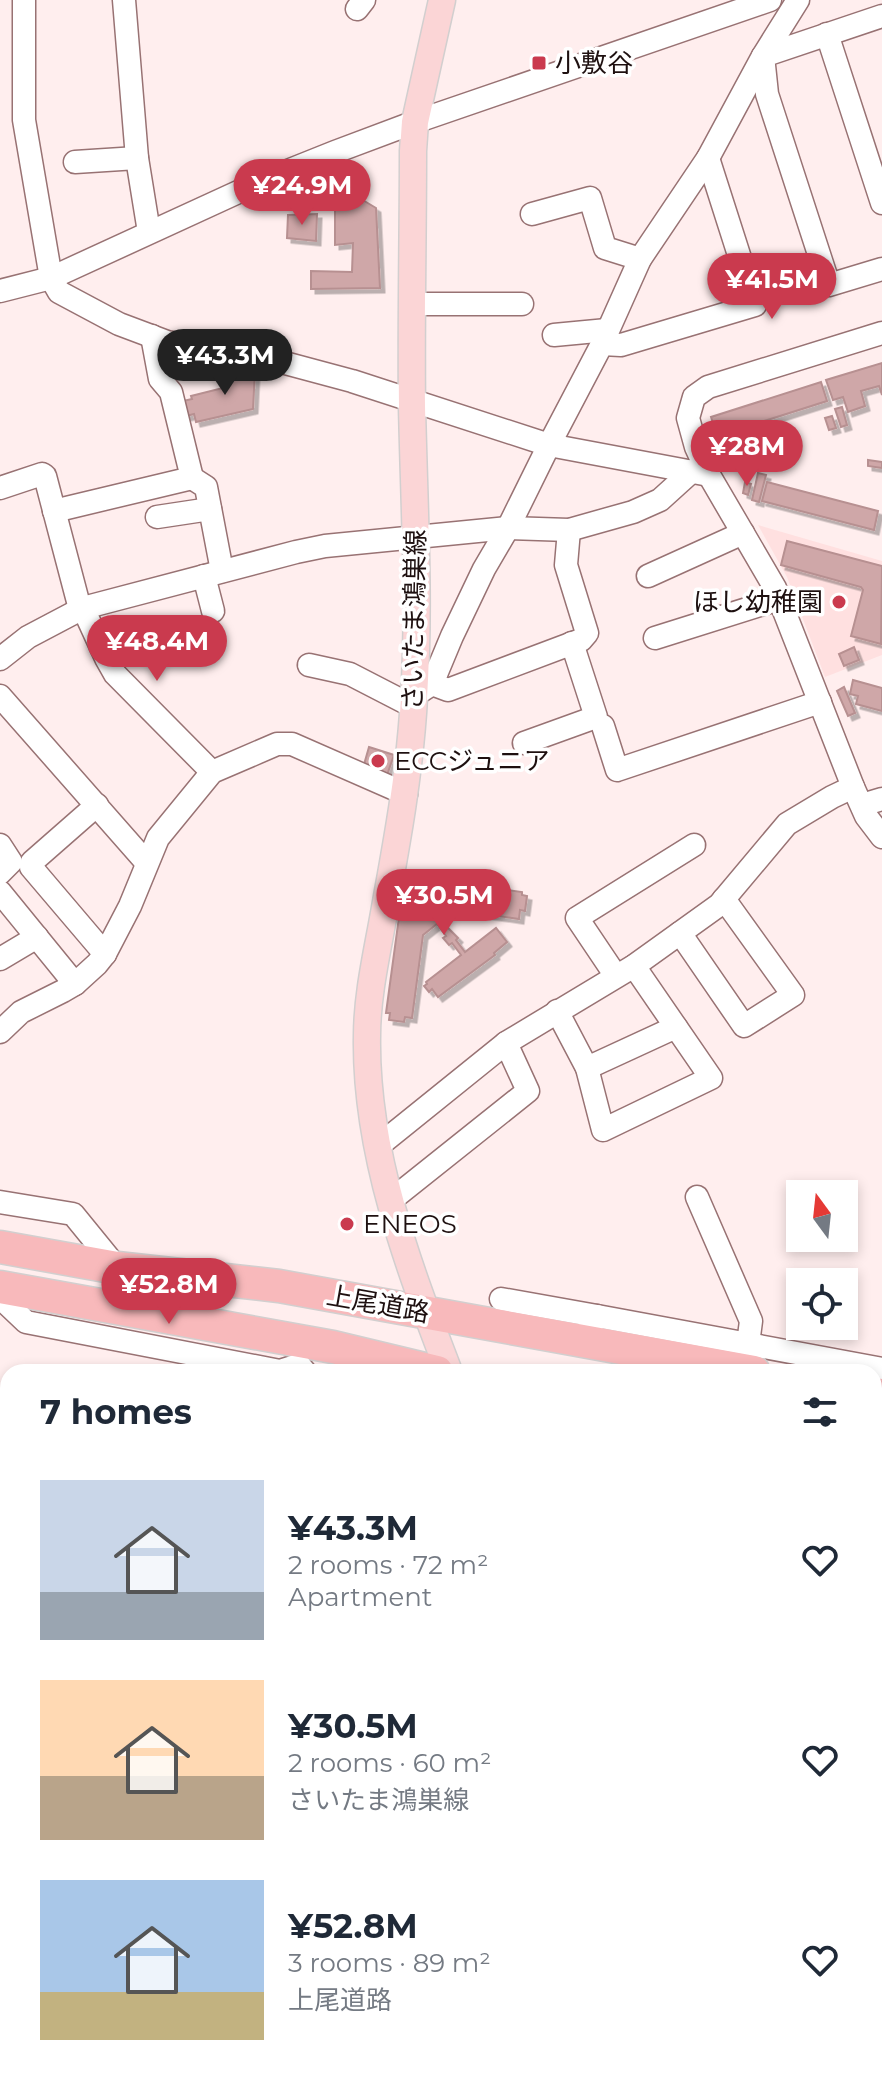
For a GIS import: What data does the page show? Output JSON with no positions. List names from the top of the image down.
{
  "streets": {
    "highway": ["上尾道路"],
    "main road": ["さいたま鴻巣線"]
  },
  "crossings": [
    ["さいたま鴻巣線", "上尾道路"]
  ],
  "places": {
    "transit": ["小敷谷"],
    "other": ["ほし幼稚園", "ECCジュニア", "ENEOS"]
  },
  "north": "top",
  "page": {
    "price": [
      "¥24.9M",
      "¥41.5M",
      "¥43.3M",
      "¥28M",
      "¥48.4M",
      "¥30.5M",
      "¥52.8M"
    ],
    "heading": "7 homes",
    "list": [
      {
        "name": "¥43.3M",
        "note": "2 rooms · 72 m² · Apartment"
      },
      {
        "name": "¥30.5M",
        "note": "2 rooms · 60 m² · さいたま鴻巣線"
      },
      {
        "name": "¥52.8M",
        "note": "3 rooms · 89 m² · 上尾道路"
      }
    ]
  }
}
